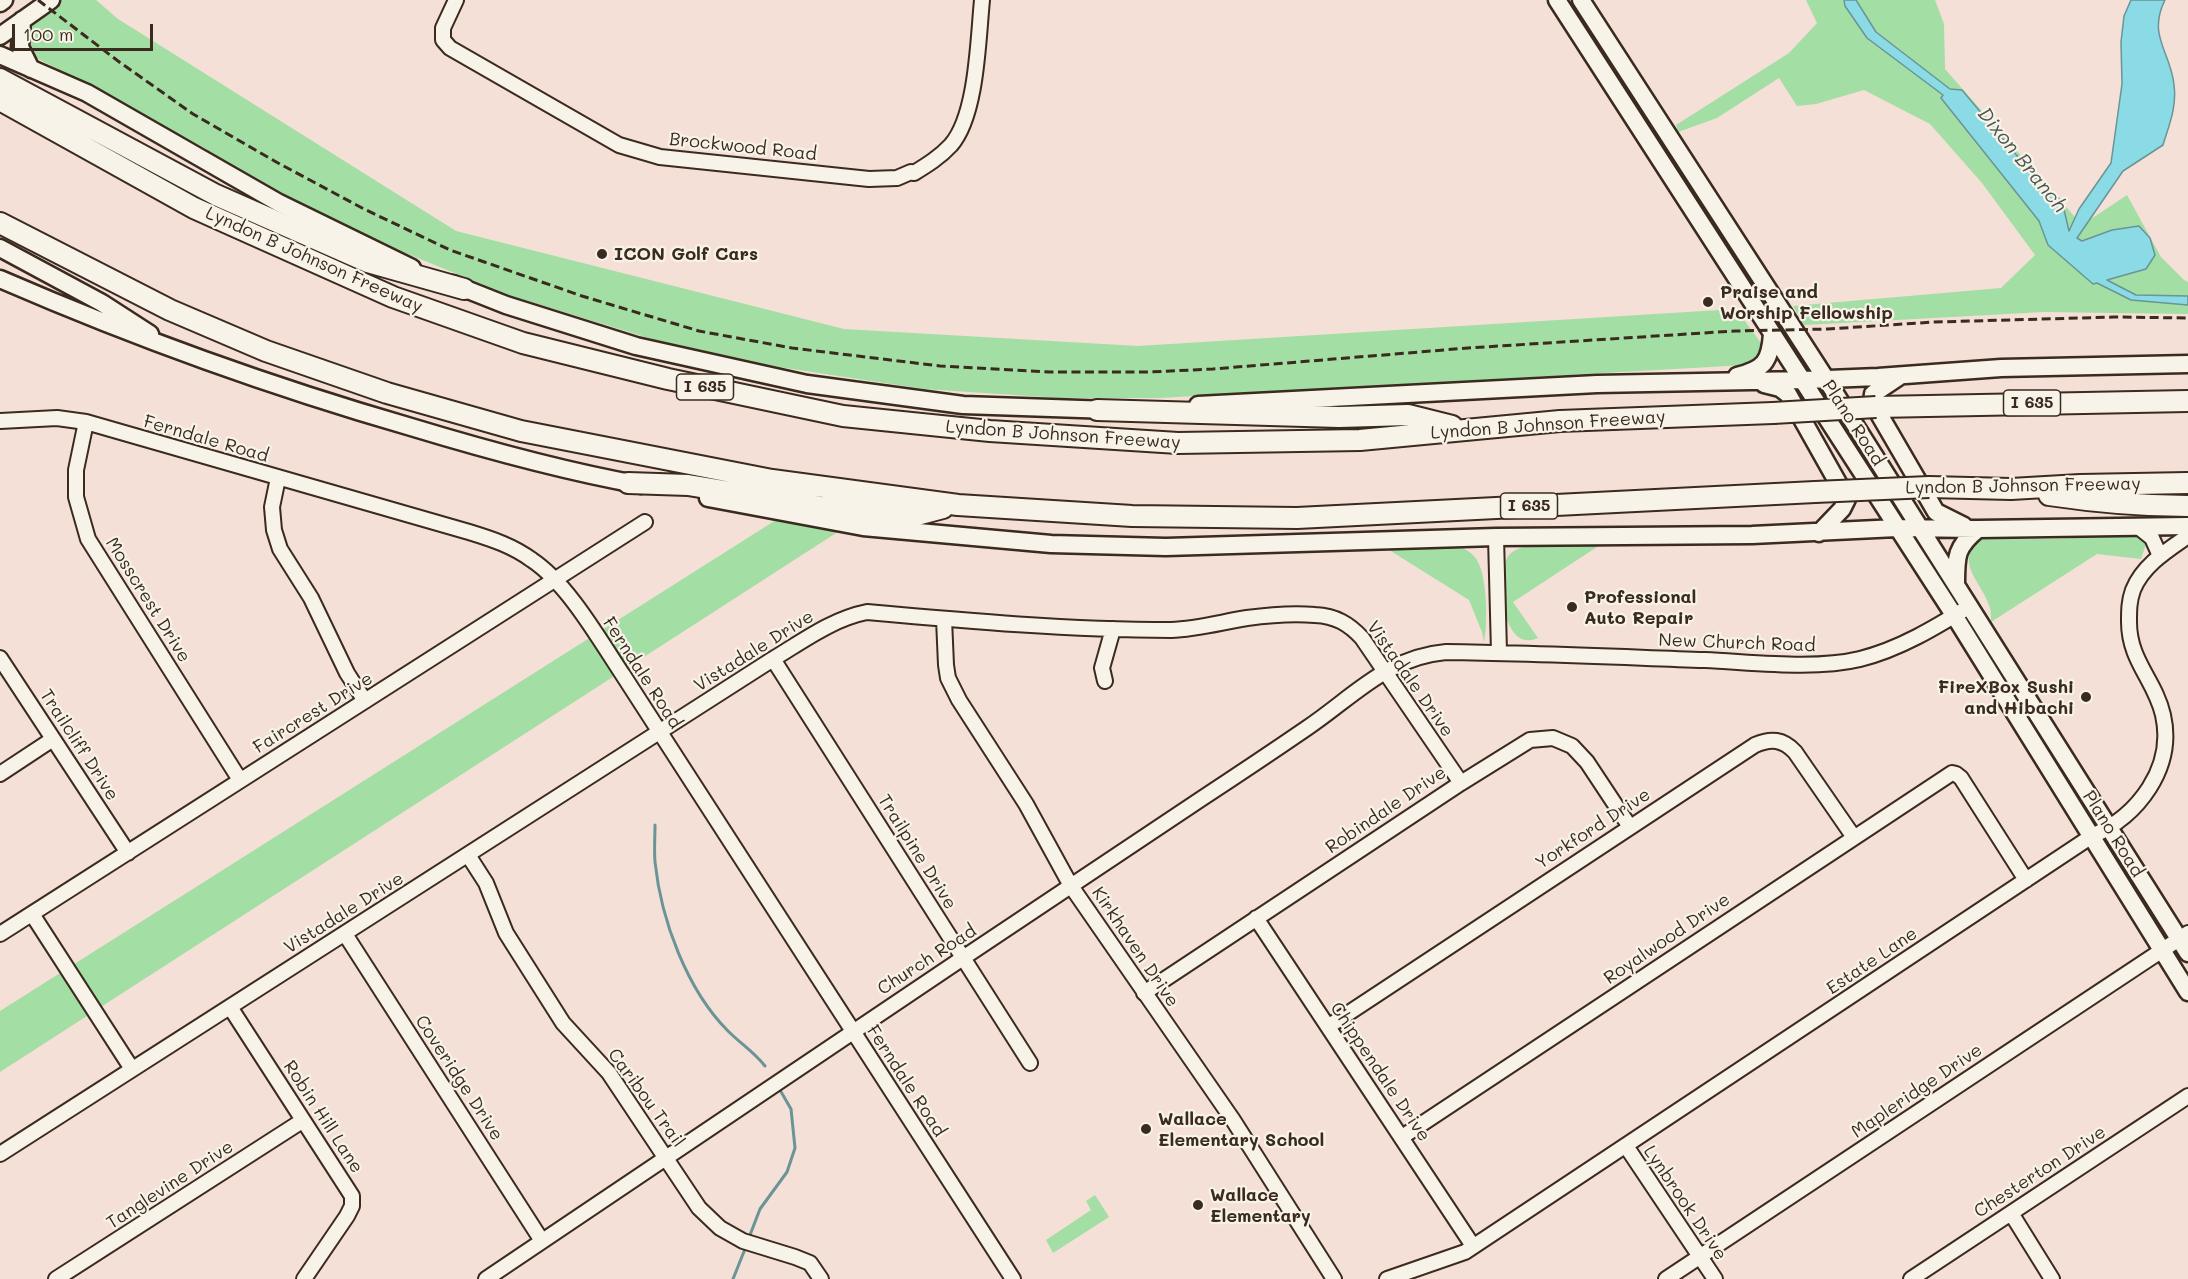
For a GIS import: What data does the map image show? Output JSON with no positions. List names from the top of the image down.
{
  "streets": {
    "highway": ["Lyndon B Johnson Freeway", "I 635"],
    "main road": ["Plano Road"],
    "street": [
      "Brockwood Road",
      "Ferndale Road",
      "Mosscrest Drive",
      "New Church Road",
      "Vistadale Drive",
      "Faircrest Drive",
      "Trailcliff Drive",
      "Robindale Drive",
      "Yorkford Drive",
      "Trailpine Drive",
      "Royalwood Drive",
      "Kirkhaven Drive",
      "Church Road",
      "Estate Lane",
      "Chippendale Drive",
      "Coveridge Drive",
      "Mapleridge Drive",
      "Caribou Trail",
      "Robin Hill Lane",
      "Chesterton Drive",
      "Tanglevine Drive",
      "Lynbrook Drive"
    ]
  },
  "crossings": [
    ["Plano Road", "New Church Road"],
    ["Plano Road", "Estate Lane"],
    ["Plano Road", "Mapleridge Drive"],
    ["Ferndale Road", "Mosscrest Drive"],
    ["Ferndale Road", "Vistadale Drive"],
    ["Ferndale Road", "Faircrest Drive"],
    ["Ferndale Road", "Church Road"],
    ["Mosscrest Drive", "Faircrest Drive"],
    ["New Church Road", "Vistadale Drive"],
    ["New Church Road", "Church Road"],
    ["Vistadale Drive", "Robindale Drive"],
    ["Vistadale Drive", "Trailpine Drive"],
    ["Vistadale Drive", "Kirkhaven Drive"],
    ["Vistadale Drive", "Church Road"],
    ["Vistadale Drive", "Coveridge Drive"],
    ["Vistadale Drive", "Caribou Trail"],
    ["Vistadale Drive", "Robin Hill Lane"],
    ["Faircrest Drive", "Trailcliff Drive"],
    ["Robindale Drive", "Yorkford Drive"],
    ["Robindale Drive", "Kirkhaven Drive"],
    ["Robindale Drive", "Chippendale Drive"],
    ["Yorkford Drive", "Royalwood Drive"],
    ["Yorkford Drive", "Chippendale Drive"],
    ["Trailpine Drive", "Church Road"],
    ["Royalwood Drive", "Estate Lane"],
    ["Royalwood Drive", "Chippendale Drive"],
    ["Kirkhaven Drive", "Church Road"],
    ["Church Road", "Coveridge Drive"],
    ["Church Road", "Caribou Trail"],
    ["Estate Lane", "Chippendale Drive"],
    ["Estate Lane", "Lynbrook Drive"],
    ["Mapleridge Drive", "Lynbrook Drive"],
    ["Robin Hill Lane", "Tanglevine Drive"]
  ],
  "water": ["Dixon Branch"],
  "places": [
    "ICON Golf Cars",
    "Praise and Worship Fellowship",
    "Professional Auto Repair",
    "FireXBox Sushi and Hibachi",
    "Wallace Elementary School",
    "Wallace Elementary"
  ],
  "scale_bar": "100 m"
}
